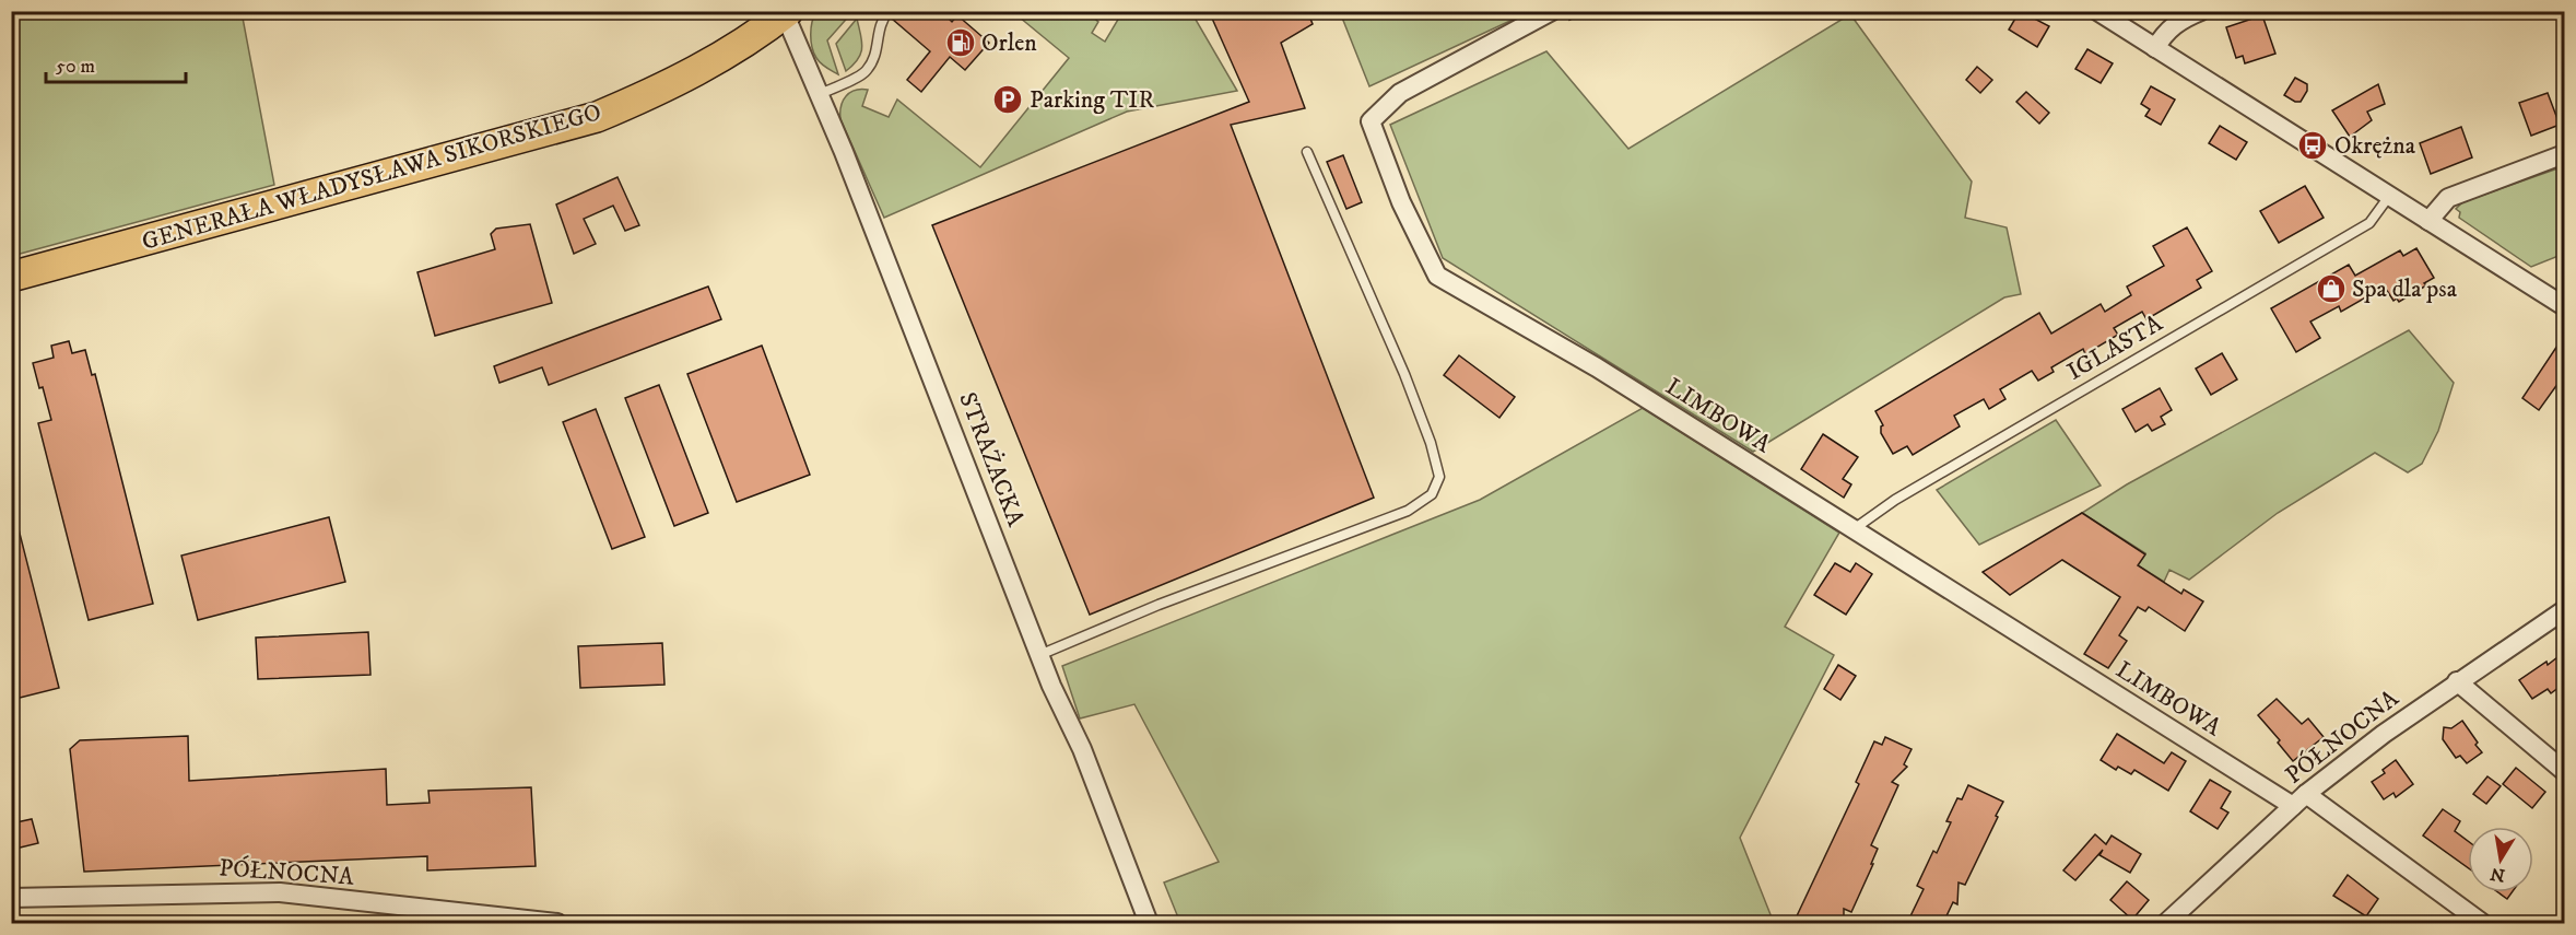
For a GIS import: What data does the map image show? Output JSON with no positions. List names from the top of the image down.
{
  "streets": {
    "main road": ["GENERAŁA WŁADYSŁAWA SIKORSKIEGO"],
    "street": ["LIMBOWA", "STRAŻACKA", "PÓŁNOCNA"],
    "lane": ["IGLASTA"]
  },
  "crossings": [
    ["GENERAŁA WŁADYSŁAWA SIKORSKIEGO", "STRAŻACKA"],
    ["IGLASTA", "LIMBOWA"],
    ["LIMBOWA", "PÓŁNOCNA"]
  ],
  "places": {
    "fuel station": ["Orlen"],
    "parking": ["Parking TIR"],
    "bus stop": ["Okrężna"],
    "shop": ["Spa dla psa"]
  },
  "scale_bar": "50 m",
  "north": "bottom"
}
